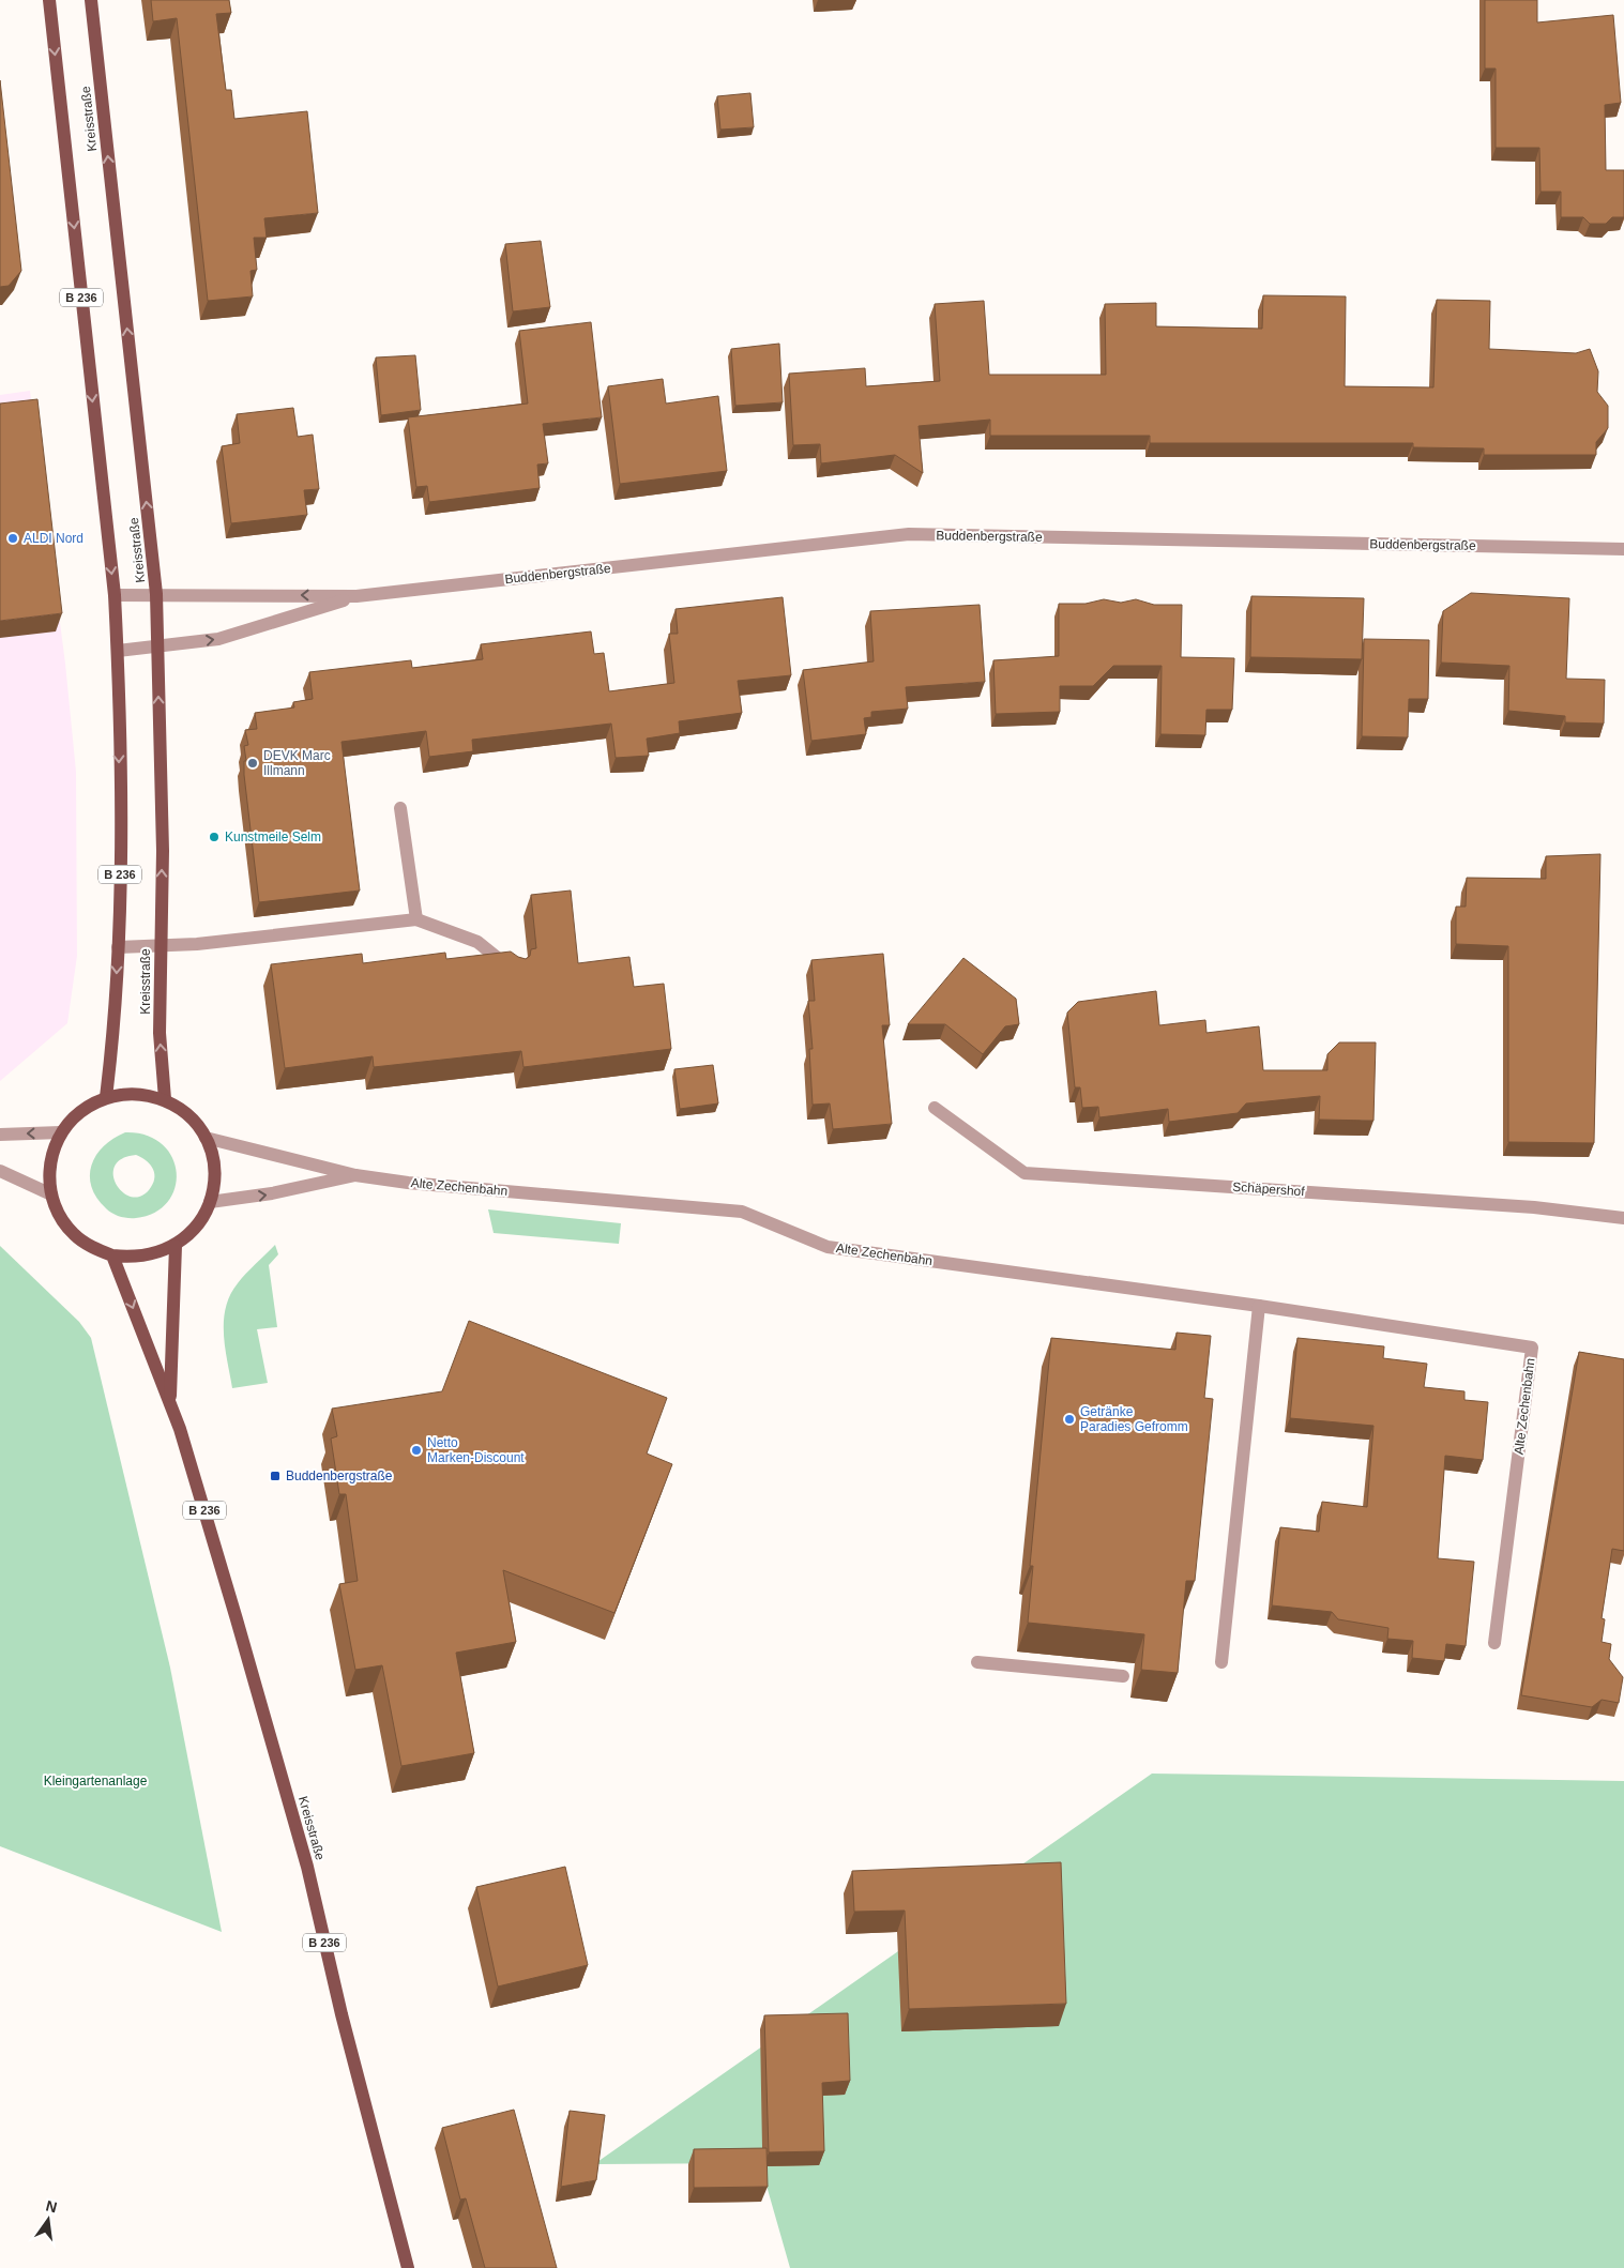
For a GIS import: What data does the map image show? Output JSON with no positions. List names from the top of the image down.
{
  "streets": {
    "main road": ["Kreisstraße", "B 236"],
    "street": ["Buddenbergstraße", "Alte Zechenbahn", "Schäpershof"]
  },
  "crossings": [
    ["Kreisstraße", "Buddenbergstraße"],
    ["Kreisstraße", "Alte Zechenbahn"]
  ],
  "parks": ["Kleingartenanlage"],
  "places": {
    "other": [
      "ALDI Nord",
      "DEVK Marc Illmann",
      "Kunstmeile Selm",
      "Getränke Paradies Gefromm",
      "Netto Marken-Discount"
    ],
    "transit": ["Buddenbergstraße"]
  },
  "north": "top"
}
